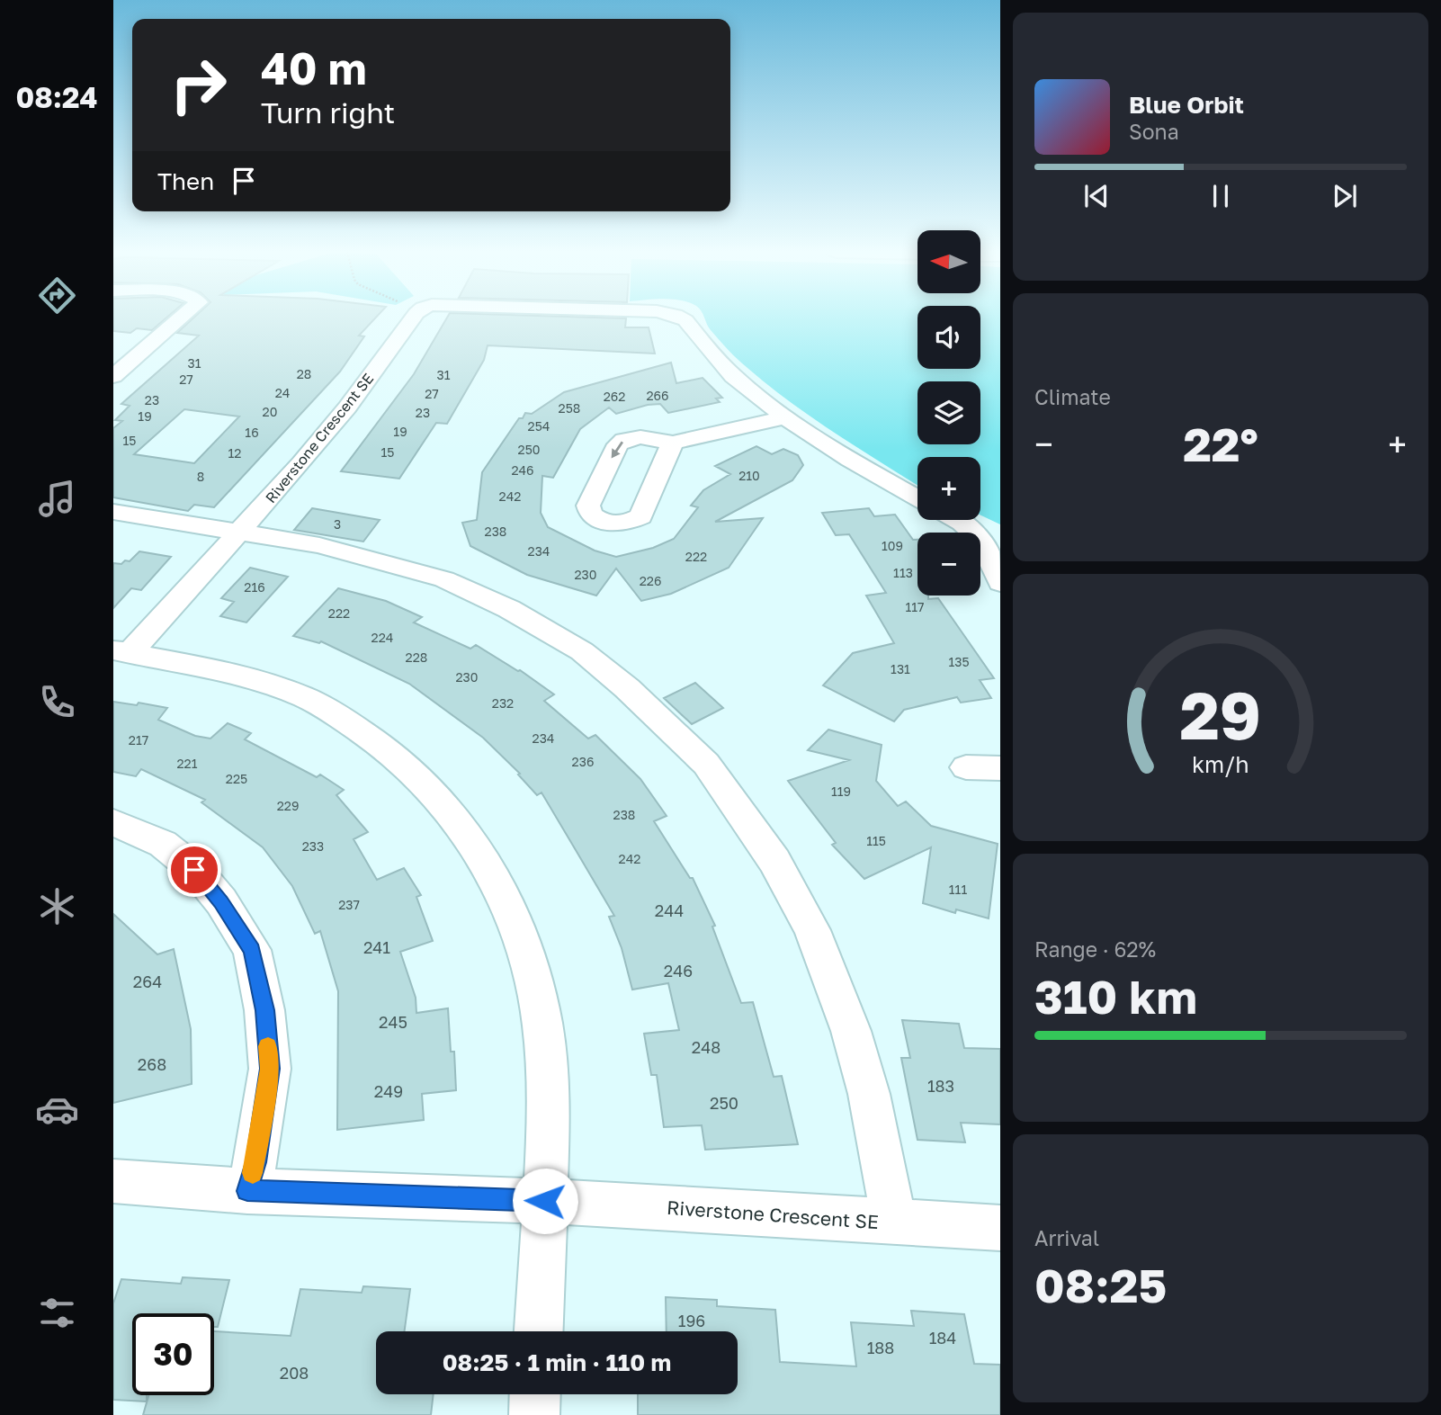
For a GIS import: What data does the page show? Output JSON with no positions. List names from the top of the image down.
{
  "streets": {
    "street": ["Riverstone Crescent SE"]
  },
  "house_numbers": [
    "31",
    "28",
    "31",
    "27",
    "24",
    "27",
    "266",
    "262",
    "23",
    "258",
    "20",
    "23",
    "19",
    "254",
    "19",
    "16",
    "15",
    "250",
    "15",
    "12",
    "246",
    "210",
    "8",
    "242",
    "3",
    "238",
    "109",
    "234",
    "222",
    "113",
    "230",
    "226",
    "216",
    "117",
    "222",
    "224",
    "228",
    "135",
    "131",
    "230",
    "232",
    "234",
    "217",
    "236",
    "221",
    "225",
    "119",
    "229",
    "238",
    "115",
    "233",
    "242",
    "111",
    "237",
    "244",
    "241",
    "246",
    "264",
    "245",
    "248",
    "268",
    "183",
    "249",
    "250",
    "196",
    "184",
    "188",
    "208"
  ],
  "north": "left",
  "page": {
    "tabs": "08:24",
    "turn": ["40 m", "Turn right"],
    "song": ["Blue Orbit", "Sona"],
    "then": "Then",
    "map_buttons": ["+", "−"],
    "tile": [
      "Climate",
      ["Range · 62%", "310 km"],
      ["Arrival", "08:25"]
    ],
    "heat": ["−", "22°", "+"],
    "limit": "30",
    "trip": "08:25 · 1 min · 110 m",
    "gauge": ["29", "km/h"]
  }
}
